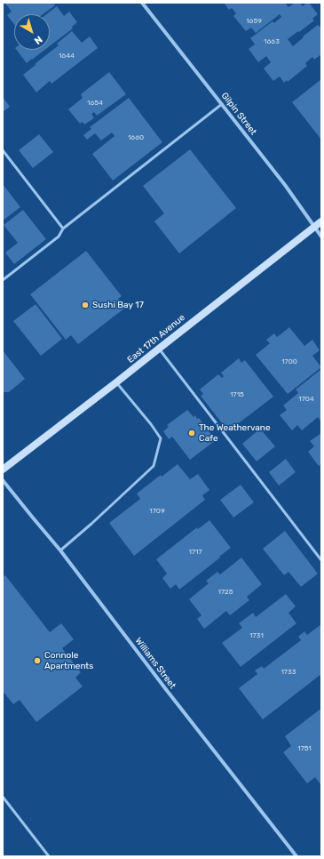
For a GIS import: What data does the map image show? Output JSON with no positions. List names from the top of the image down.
{
  "streets": {
    "main road": ["East 17th Avenue"],
    "street": ["Gilpin Street", "Williams Street"]
  },
  "crossings": [
    ["Gilpin Street", "East 17th Avenue"]
  ],
  "places": ["Sushi Bay 17", "The Weathervane Cafe", "Connole Apartments"],
  "house_numbers": [
    "1659",
    "1663",
    "1644",
    "1654",
    "1660",
    "1700",
    "1715",
    "1704",
    "1709",
    "1717",
    "1725",
    "1731",
    "1733",
    "1751"
  ],
  "north": "bottom right"
}
